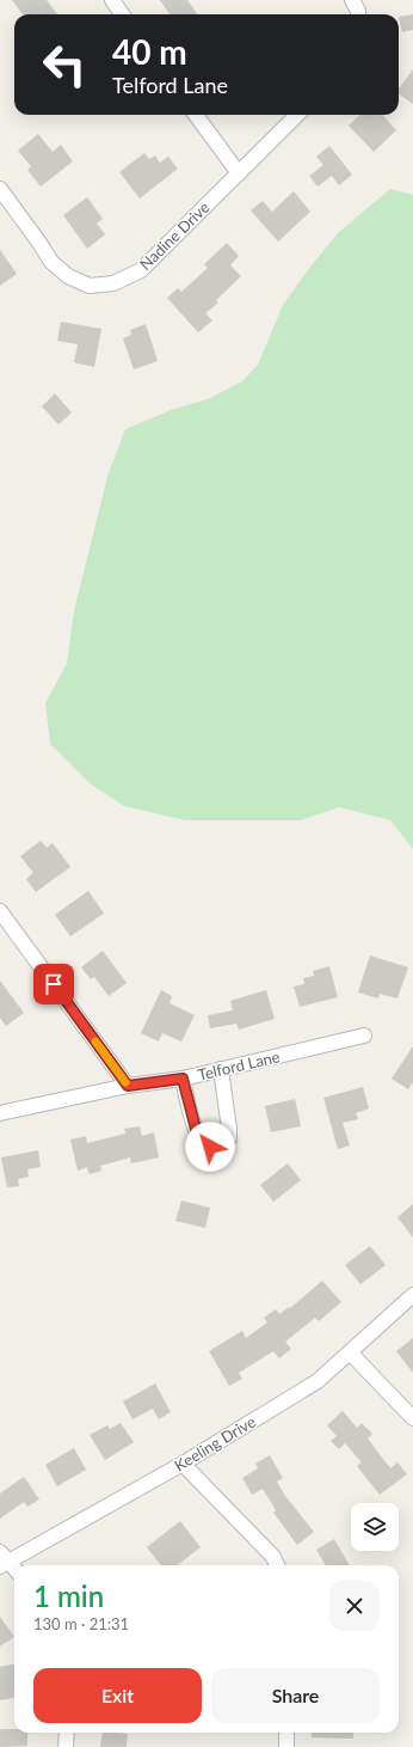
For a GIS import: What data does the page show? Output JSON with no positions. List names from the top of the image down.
{
  "streets": {
    "street": ["Nadine Drive", "Telford Lane", "Keeling Drive"]
  },
  "page": {
    "turn": ["40 m", "Telford Lane"],
    "heading": ["1 min", "130 m · 21:31"],
    "buttons": ["Exit", "Share"]
  }
}
